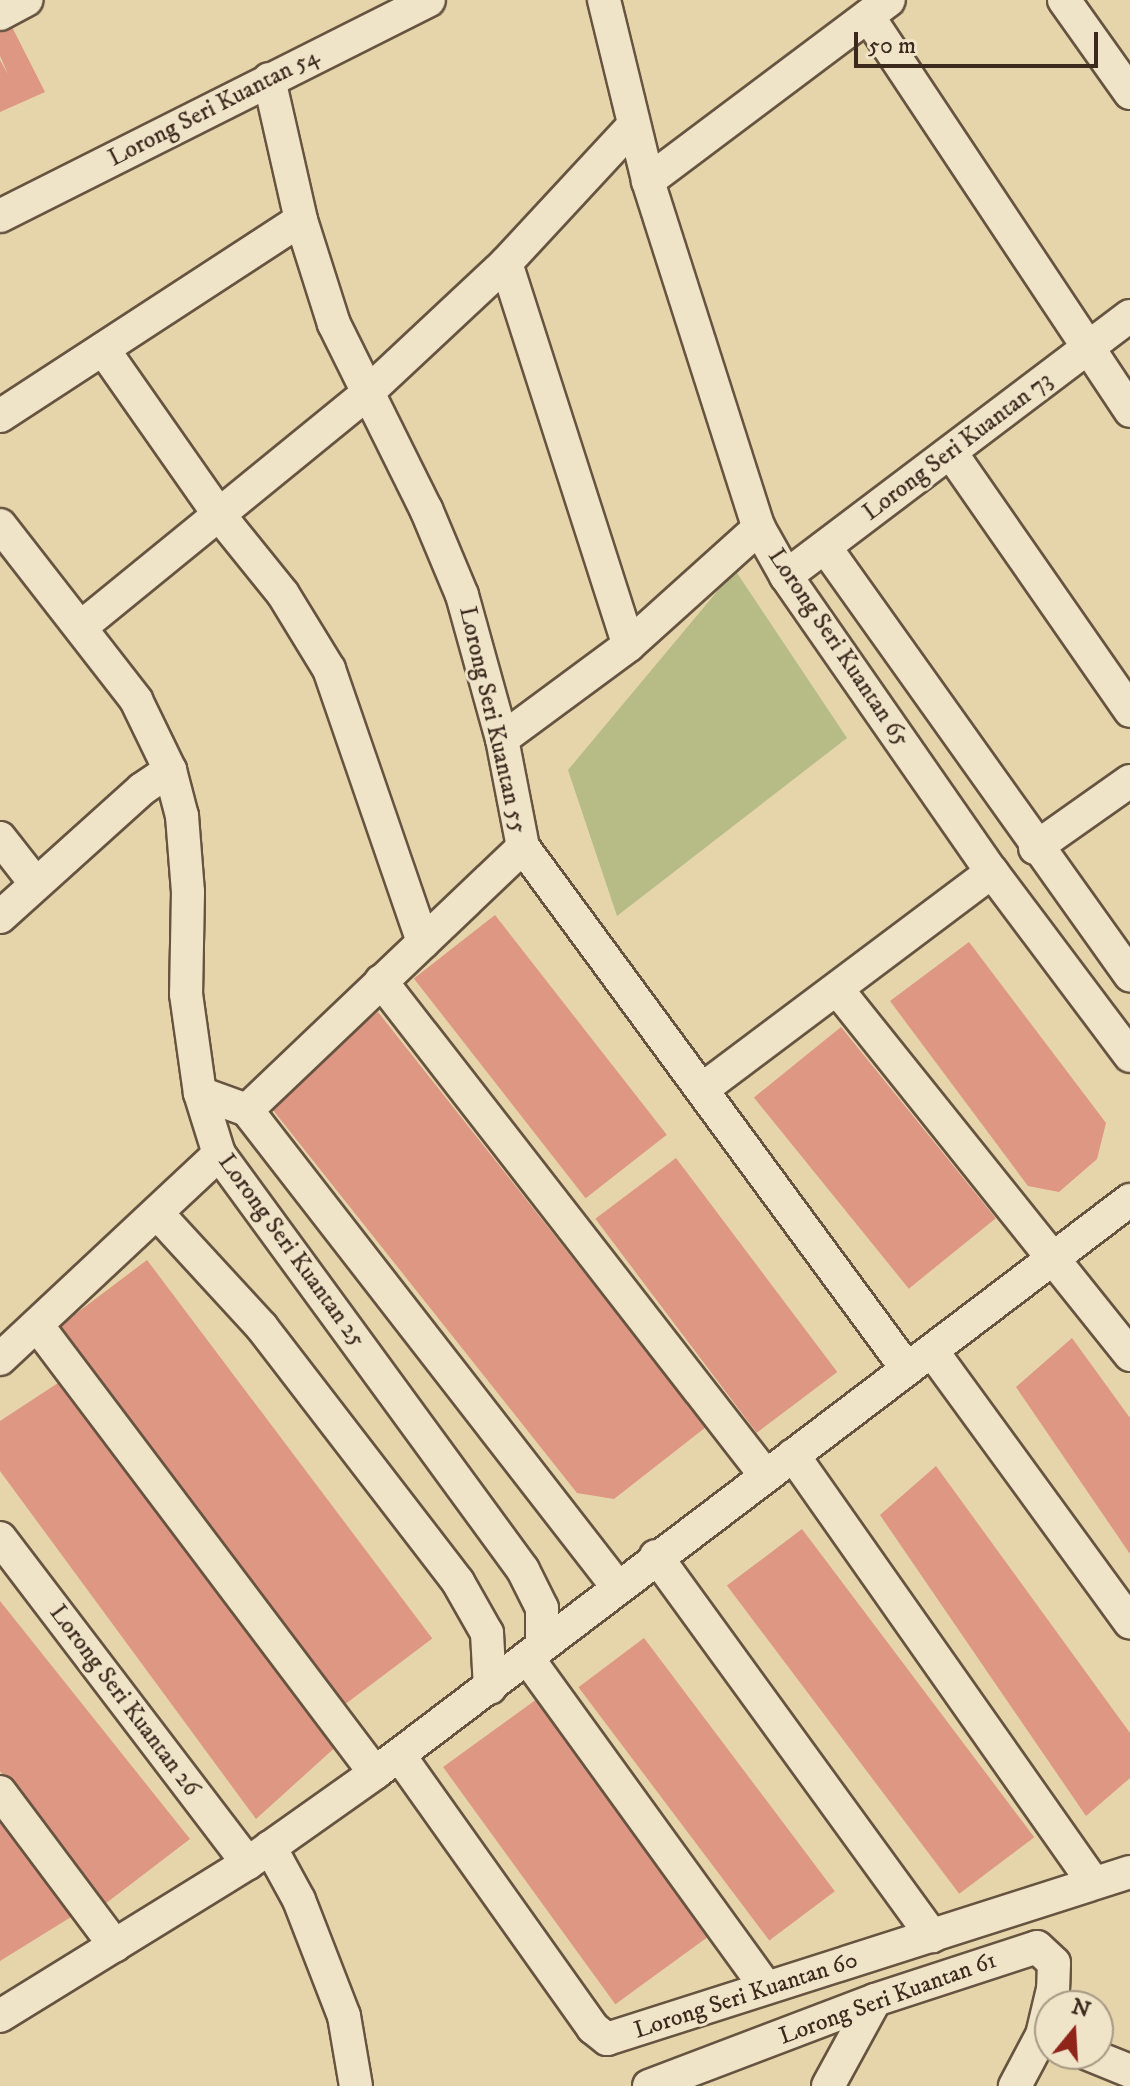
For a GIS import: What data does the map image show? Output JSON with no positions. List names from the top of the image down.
{
  "streets": {
    "street": [
      "Lorong Seri Kuantan 54",
      "Lorong Seri Kuantan 73",
      "Lorong Seri Kuantan 65",
      "Lorong Seri Kuantan 55",
      "Lorong Seri Kuantan 25",
      "Lorong Seri Kuantan 26",
      "Lorong Seri Kuantan 60",
      "Lorong Seri Kuantan 61"
    ]
  },
  "crossings": [
    ["Lorong Seri Kuantan 54", "Lorong Seri Kuantan 55"],
    ["Lorong Seri Kuantan 73", "Lorong Seri Kuantan 65"]
  ],
  "scale_bar": "50 m",
  "north": "top"
}
